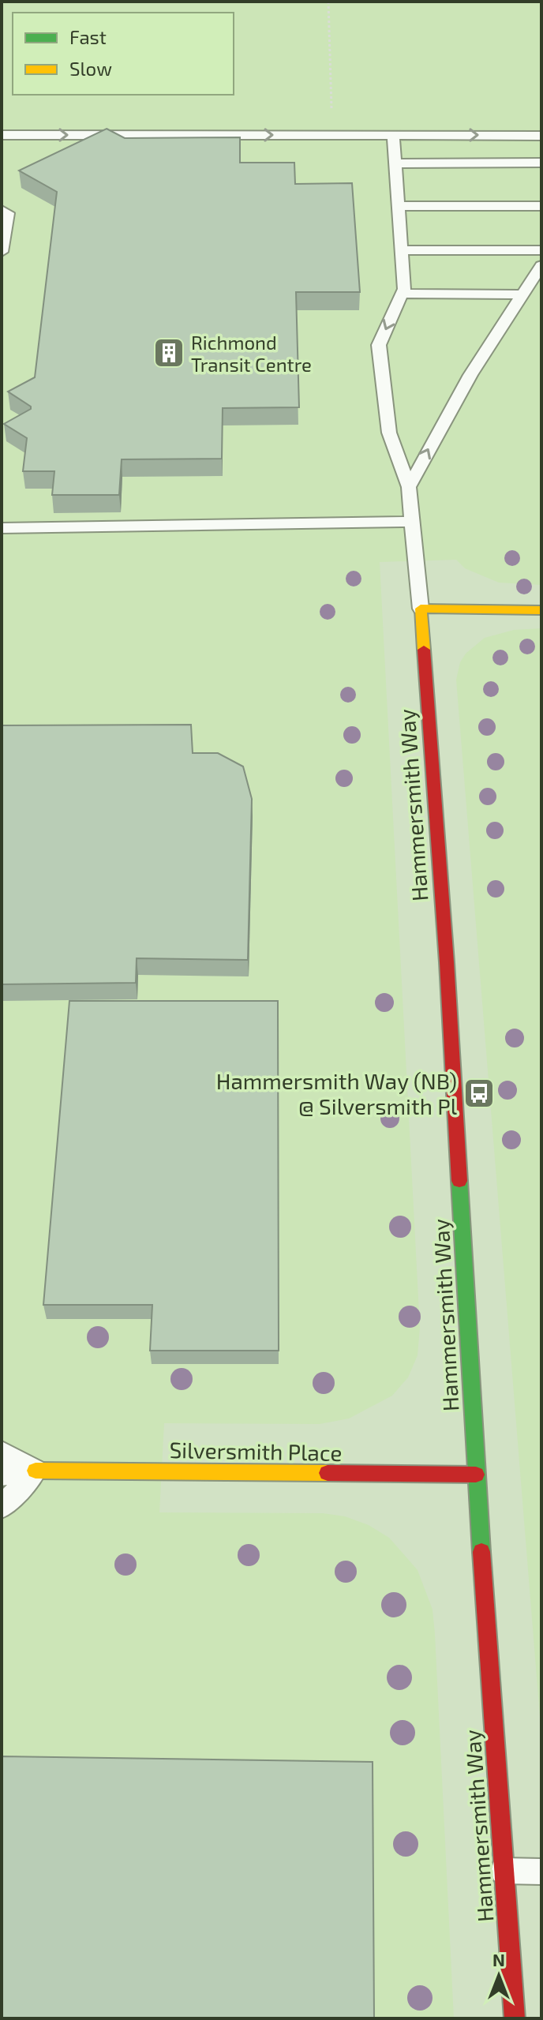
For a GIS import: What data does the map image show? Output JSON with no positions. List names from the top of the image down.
{
  "streets": {
    "street": ["Hammersmith Way", "Silversmith Place"]
  },
  "crossings": [
    ["Hammersmith Way", "Silversmith Place"]
  ],
  "places": {
    "building": ["Richmond Transit Centre"],
    "bus stop": ["Hammersmith Way (NB) @ Silversmith Pl"]
  },
  "legend": ["Fast", "Slow"],
  "north": "top"
}
